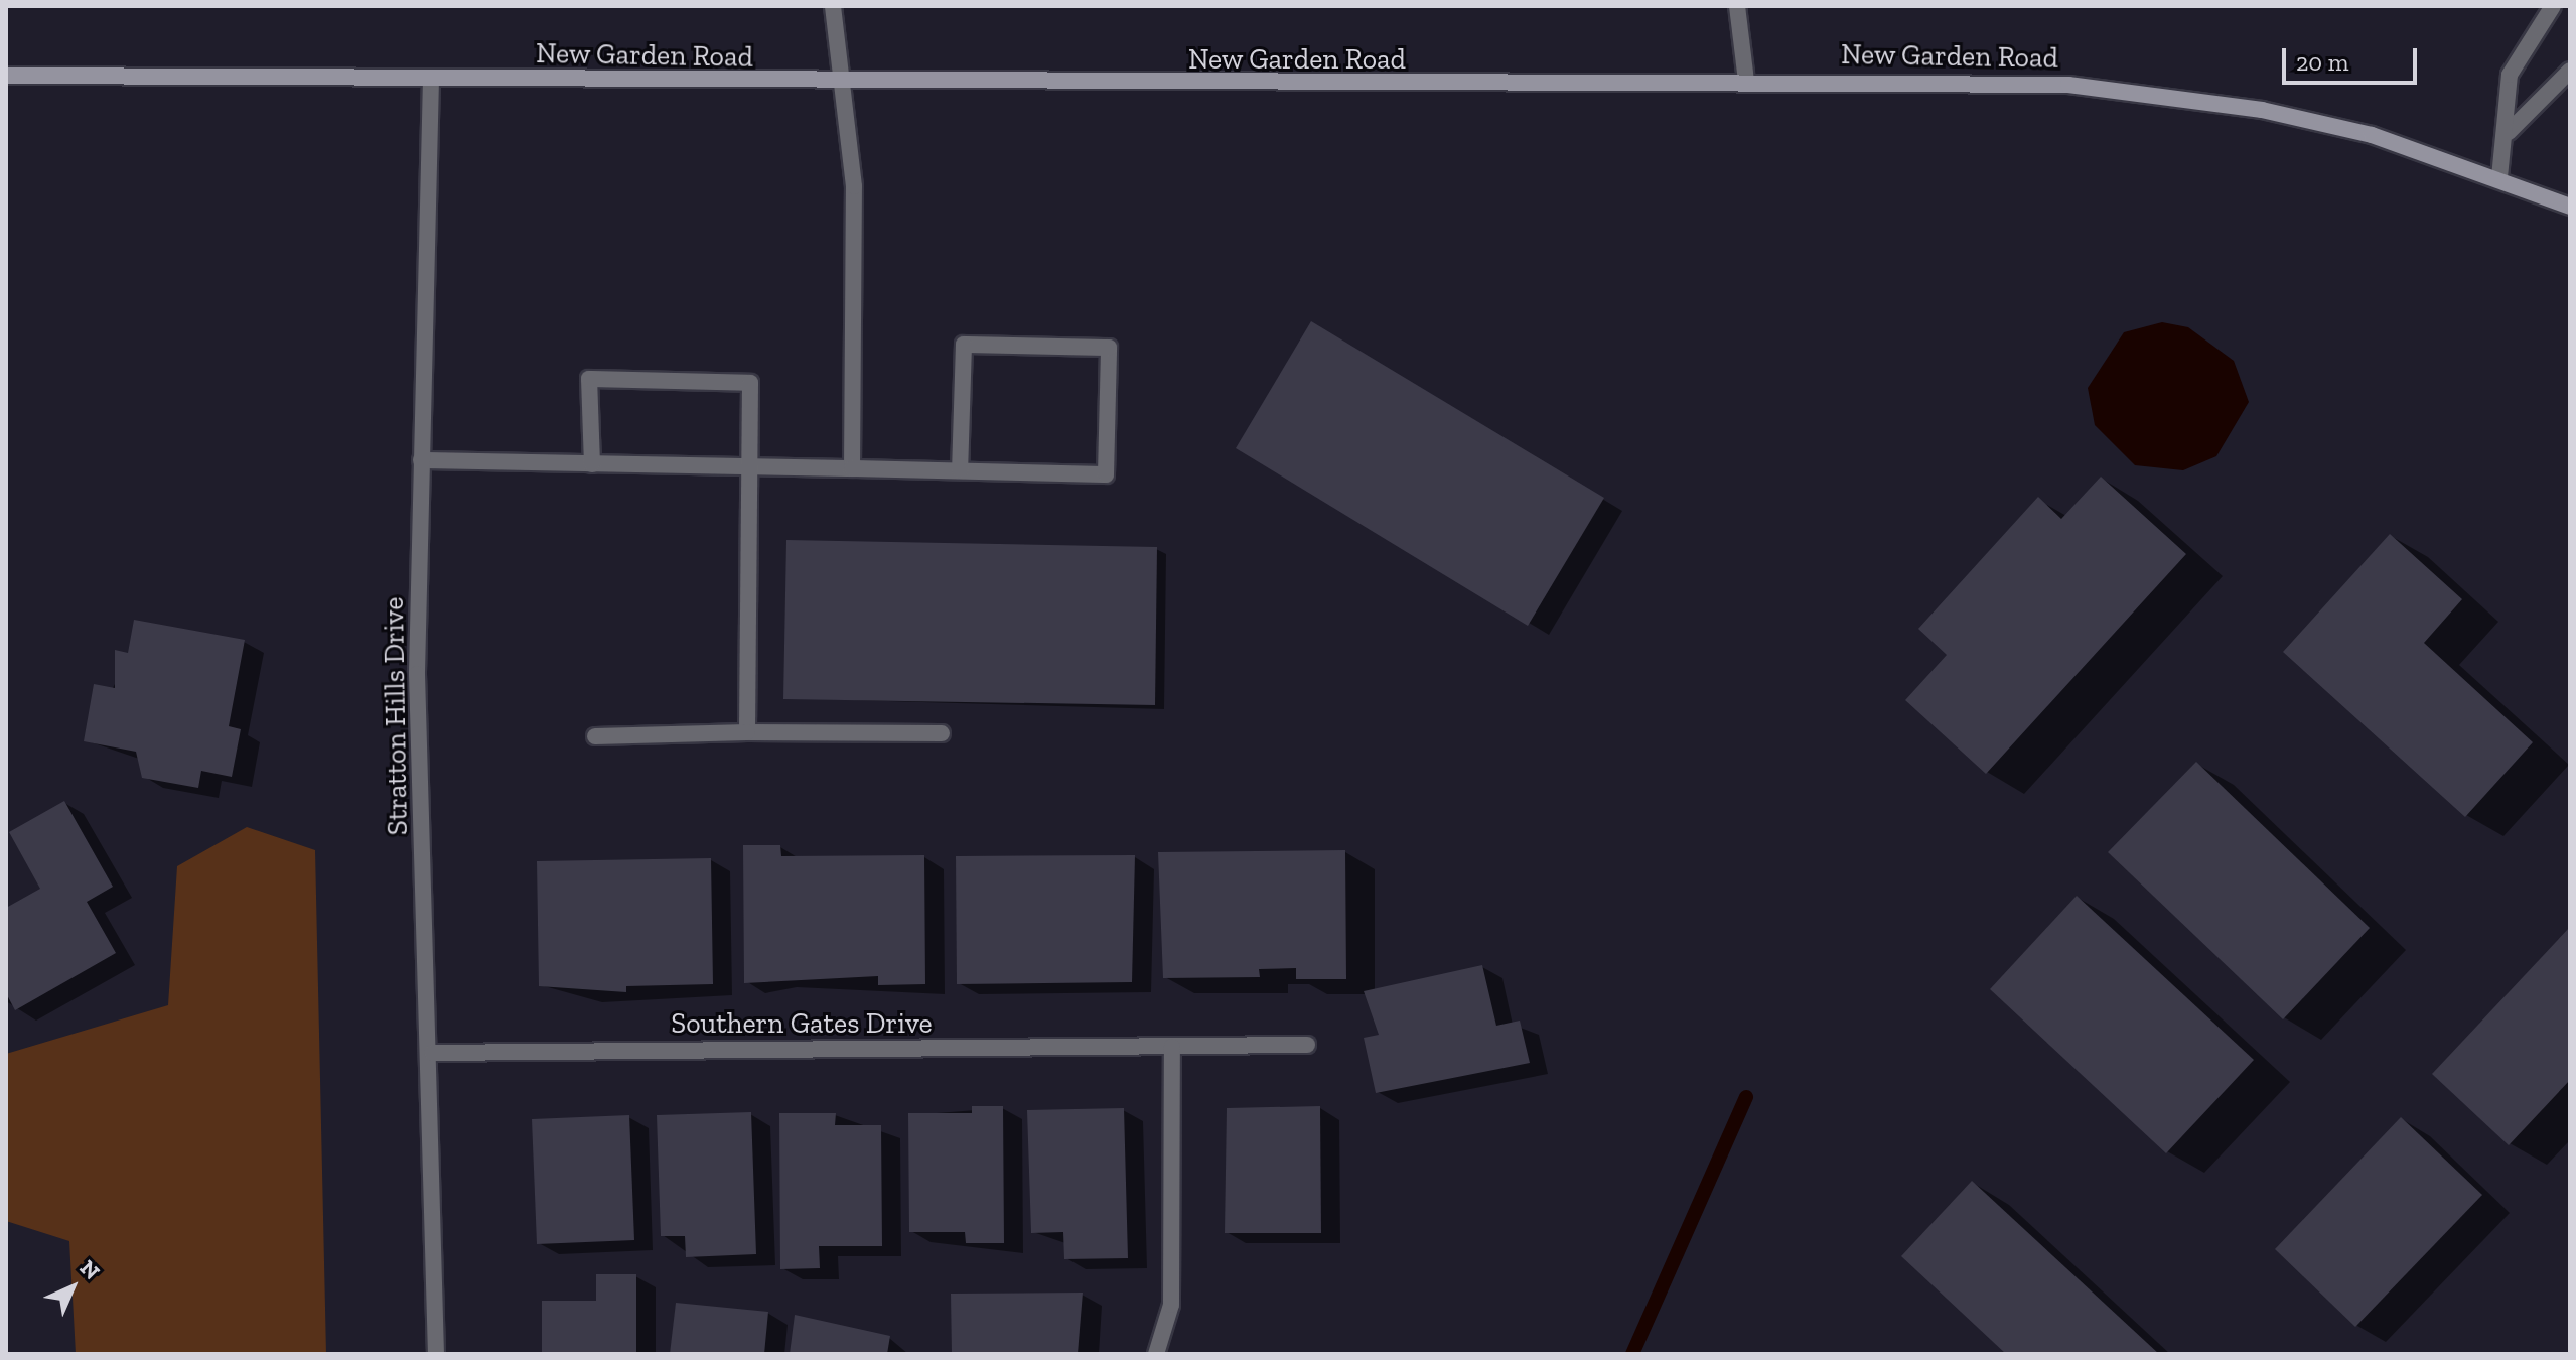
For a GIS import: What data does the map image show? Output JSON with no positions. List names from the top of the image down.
{
  "streets": {
    "main road": ["New Garden Road"],
    "street": ["Stratton Hills Drive", "Southern Gates Drive"]
  },
  "crossings": [
    ["New Garden Road", "Stratton Hills Drive"],
    ["Stratton Hills Drive", "Southern Gates Drive"]
  ],
  "scale_bar": "20 m",
  "north": "top right"
}
